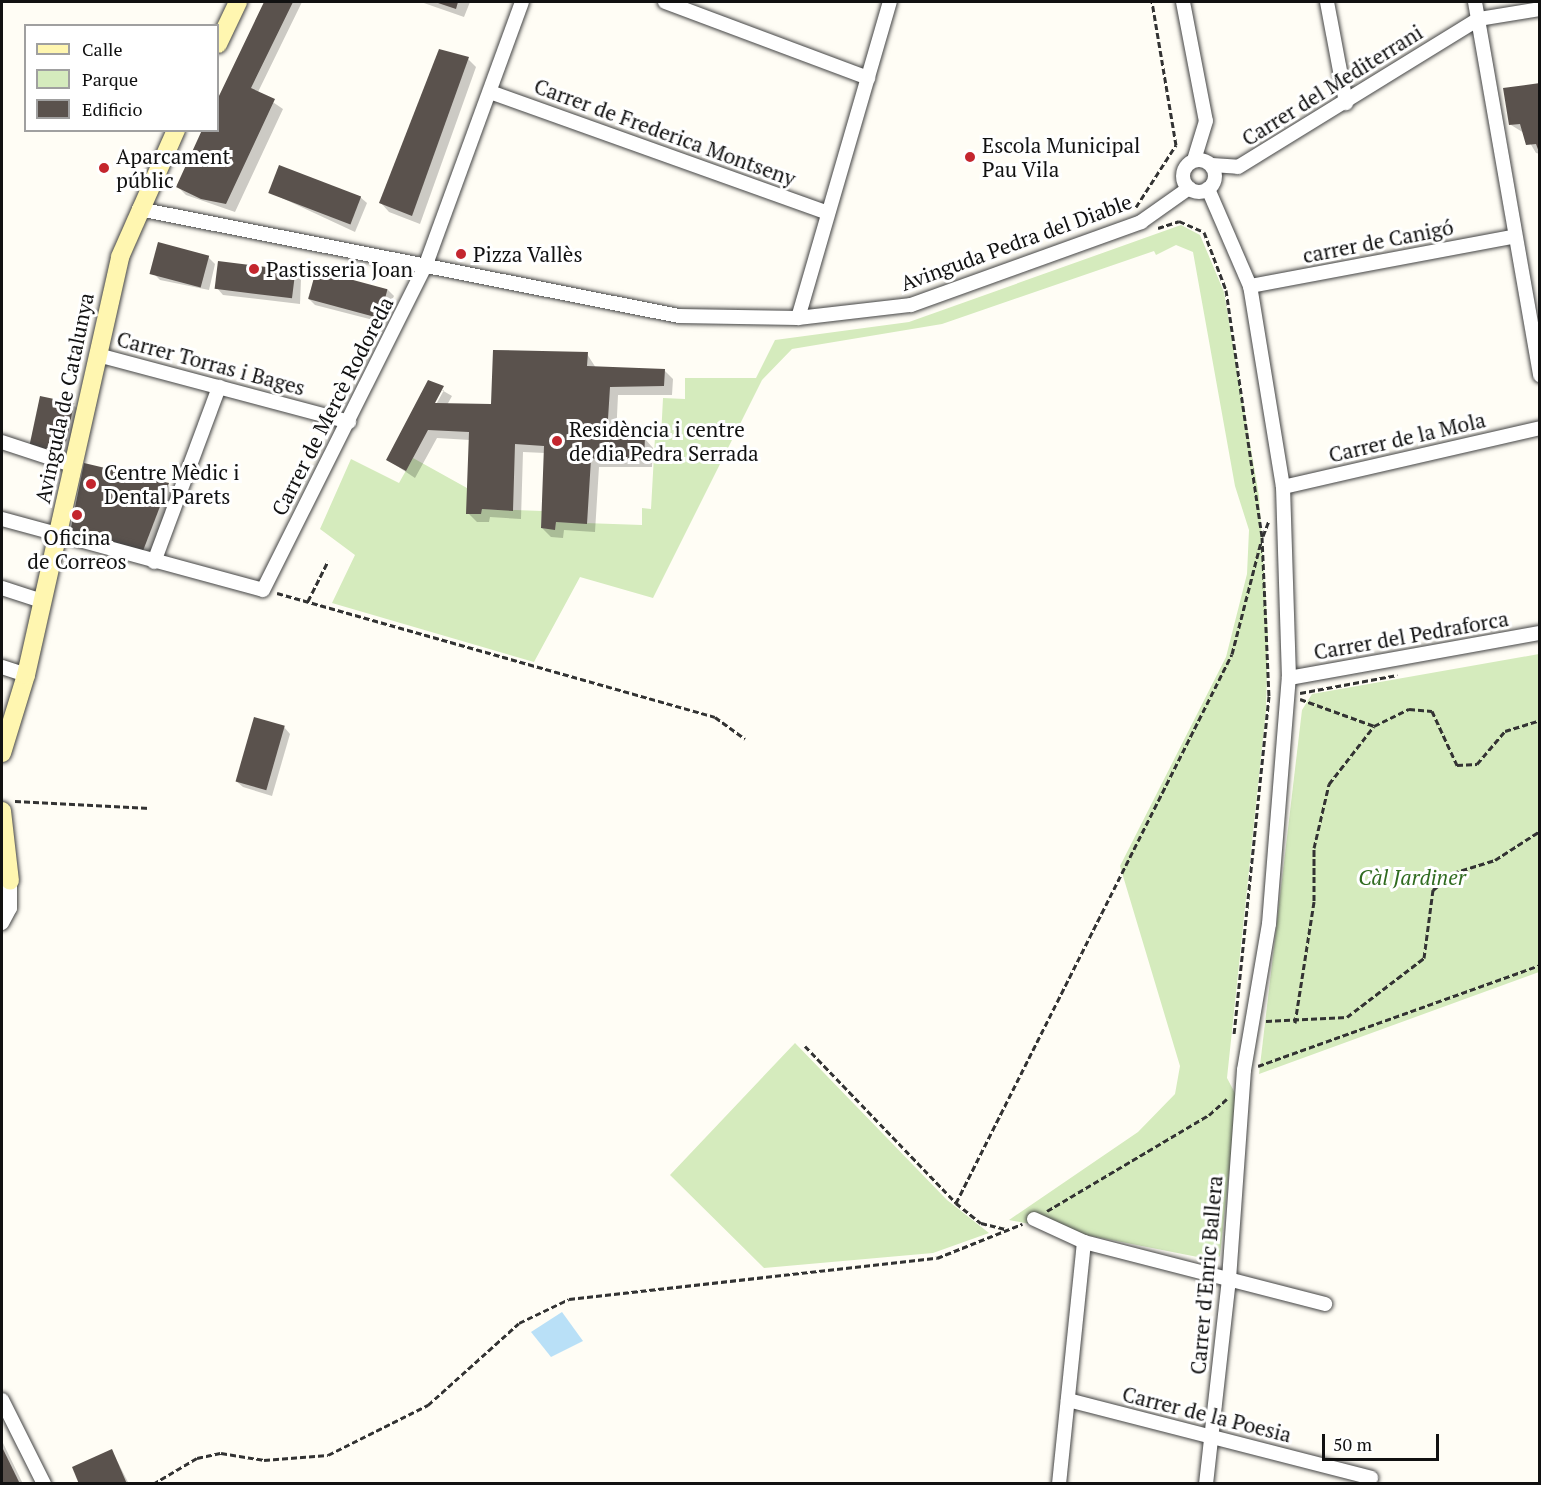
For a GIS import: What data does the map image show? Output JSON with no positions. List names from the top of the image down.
{
  "streets": {
    "street": [
      "Carrer del Mediterrani",
      "Carrer de Frederica Montseny",
      "carrer de Canigó",
      "Avinguda Pedra del Diable",
      "Carrer Torras i Bages",
      "Avinguda de Catalunya",
      "Carrer de Mercè Rodoreda",
      "Carrer de la Mola",
      "Carrer del Pedraforca",
      "Carrer d'Enric Ballera",
      "Carrer de la Poesia"
    ]
  },
  "crossings": [
    ["Carrer del Mediterrani", "Avinguda Pedra del Diable"],
    ["Carrer del Mediterrani", "Carrer d'Enric Ballera"],
    ["Carrer de Frederica Montseny", "Carrer de Mercè Rodoreda"],
    ["carrer de Canigó", "Carrer d'Enric Ballera"],
    ["Avinguda Pedra del Diable", "Avinguda de Catalunya"],
    ["Avinguda Pedra del Diable", "Carrer de Mercè Rodoreda"],
    ["Avinguda Pedra del Diable", "Carrer d'Enric Ballera"],
    ["Carrer Torras i Bages", "Avinguda de Catalunya"],
    ["Carrer Torras i Bages", "Carrer de Mercè Rodoreda"],
    ["Carrer de la Mola", "Carrer d'Enric Ballera"],
    ["Carrer del Pedraforca", "Carrer d'Enric Ballera"],
    ["Carrer d'Enric Ballera", "Carrer de la Poesia"]
  ],
  "parks": ["Càl Jardiner"],
  "places": [
    "Escola Municipal Pau Vila",
    "Aparcament públic",
    "Pizza Vallès",
    "Pastisseria Joan",
    "Residència i centre de dia Pedra Serrada",
    "Centre Mèdic i Dental Parets",
    "Oficina de Correos"
  ],
  "legend": ["Calle", "Parque", "Edificio"],
  "scale_bar": "50 m"
}
